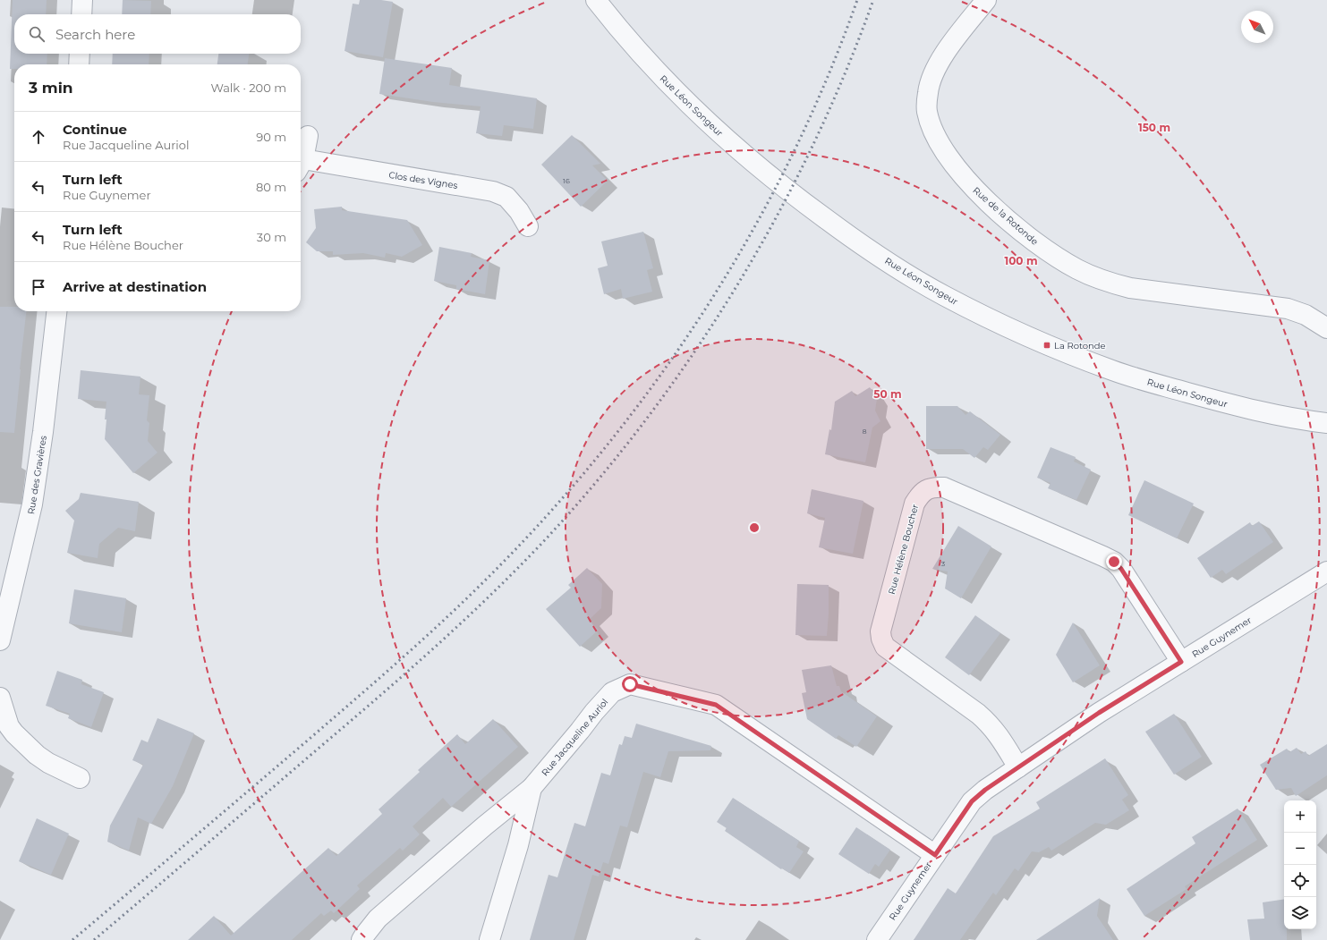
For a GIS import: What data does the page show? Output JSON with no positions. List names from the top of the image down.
{
  "streets": {
    "street": [
      "Rue Léon Songeur",
      "Clos des Vignes",
      "Rue de la Rotonde",
      "Rue des Gravières",
      "Rue Hélène Boucher",
      "Rue Guynemer",
      "Rue Jacqueline Auriol"
    ]
  },
  "crossings": [
    ["Rue Hélène Boucher", "Rue Guynemer"],
    ["Rue Guynemer", "Rue Jacqueline Auriol"]
  ],
  "places": {
    "transit": ["La Rotonde"]
  },
  "house_numbers": ["16", "8", "3"],
  "north": "top left",
  "page": {
    "search": "Search here",
    "heading": ["3 min", "Walk · 200 m"],
    "list": [
      ["Continue", "Rue Jacqueline Auriol", "90 m"],
      ["Turn left", "Rue Guynemer", "80 m"],
      ["Turn left", "Rue Hélène Boucher", "30 m"],
      "Arrive at destination"
    ],
    "map_buttons": ["+", "−"]
  },
  "rings": ["150 m", "100 m", "50 m"]
}
